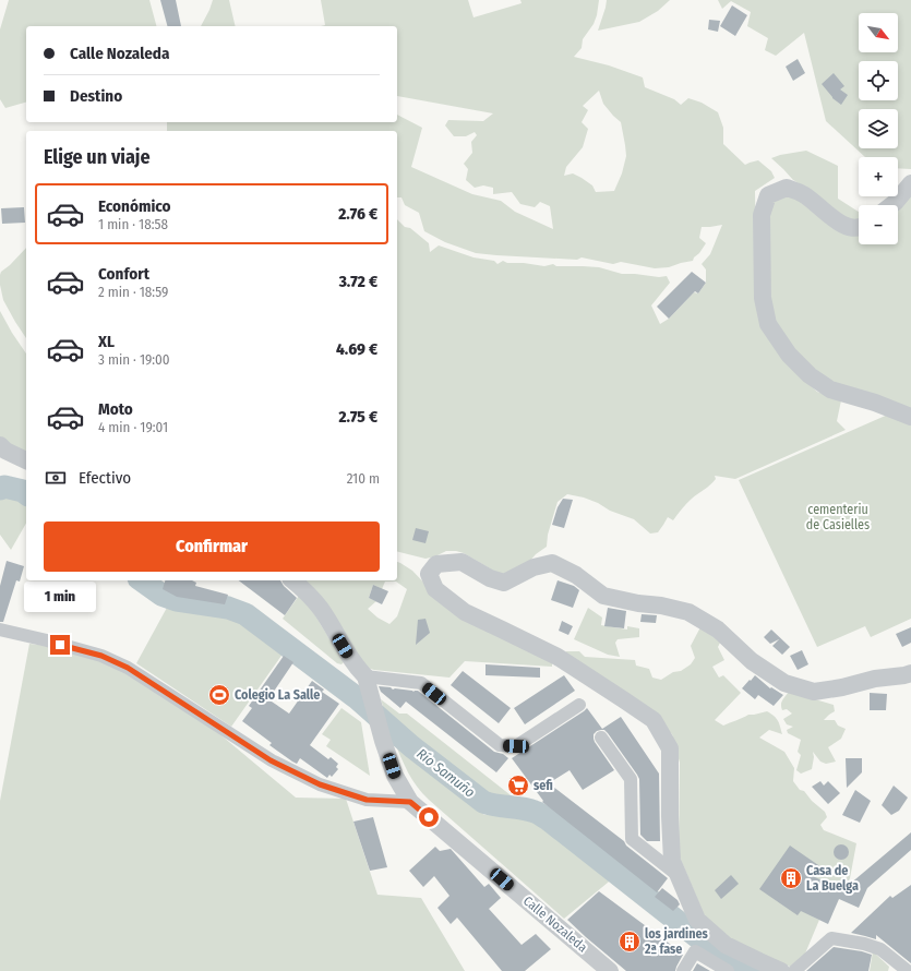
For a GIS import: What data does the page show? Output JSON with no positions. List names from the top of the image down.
{
  "streets": {
    "street": ["Calle Nozaleda"]
  },
  "water": ["Río Samuño"],
  "parks": ["cementeriu de Casielles"],
  "places": {
    "sports": ["Colegio La Salle"],
    "supermarket": ["sefi"],
    "building": ["Casa de La Buelga", "los jardines 2ª fase"]
  },
  "north": "bottom right",
  "page": {
    "map_buttons": ["+", "−"],
    "banner": ["Calle Nozaleda", "Destino"],
    "heading": "Elige un viaje",
    "list": [
      {
        "name": "Económico",
        "note": "1 min · 18:58",
        "value": "2.76 €"
      },
      {
        "name": "Confort",
        "note": "2 min · 18:59",
        "value": "3.72 €"
      },
      {
        "name": "XL",
        "note": "3 min · 19:00",
        "value": "4.69 €"
      },
      {
        "name": "Moto",
        "note": "4 min · 19:01",
        "value": "2.75 €"
      }
    ],
    "pay": ["Efectivo", "210 m"],
    "buttons": "Confirmar",
    "bubble": "1 min"
  }
}
